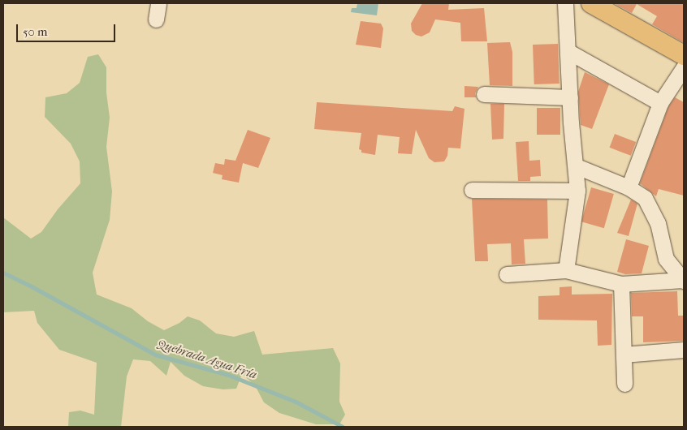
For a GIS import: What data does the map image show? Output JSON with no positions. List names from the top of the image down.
{
  "water": ["Quebrada Agua Fría"],
  "scale_bar": "50 m"
}
